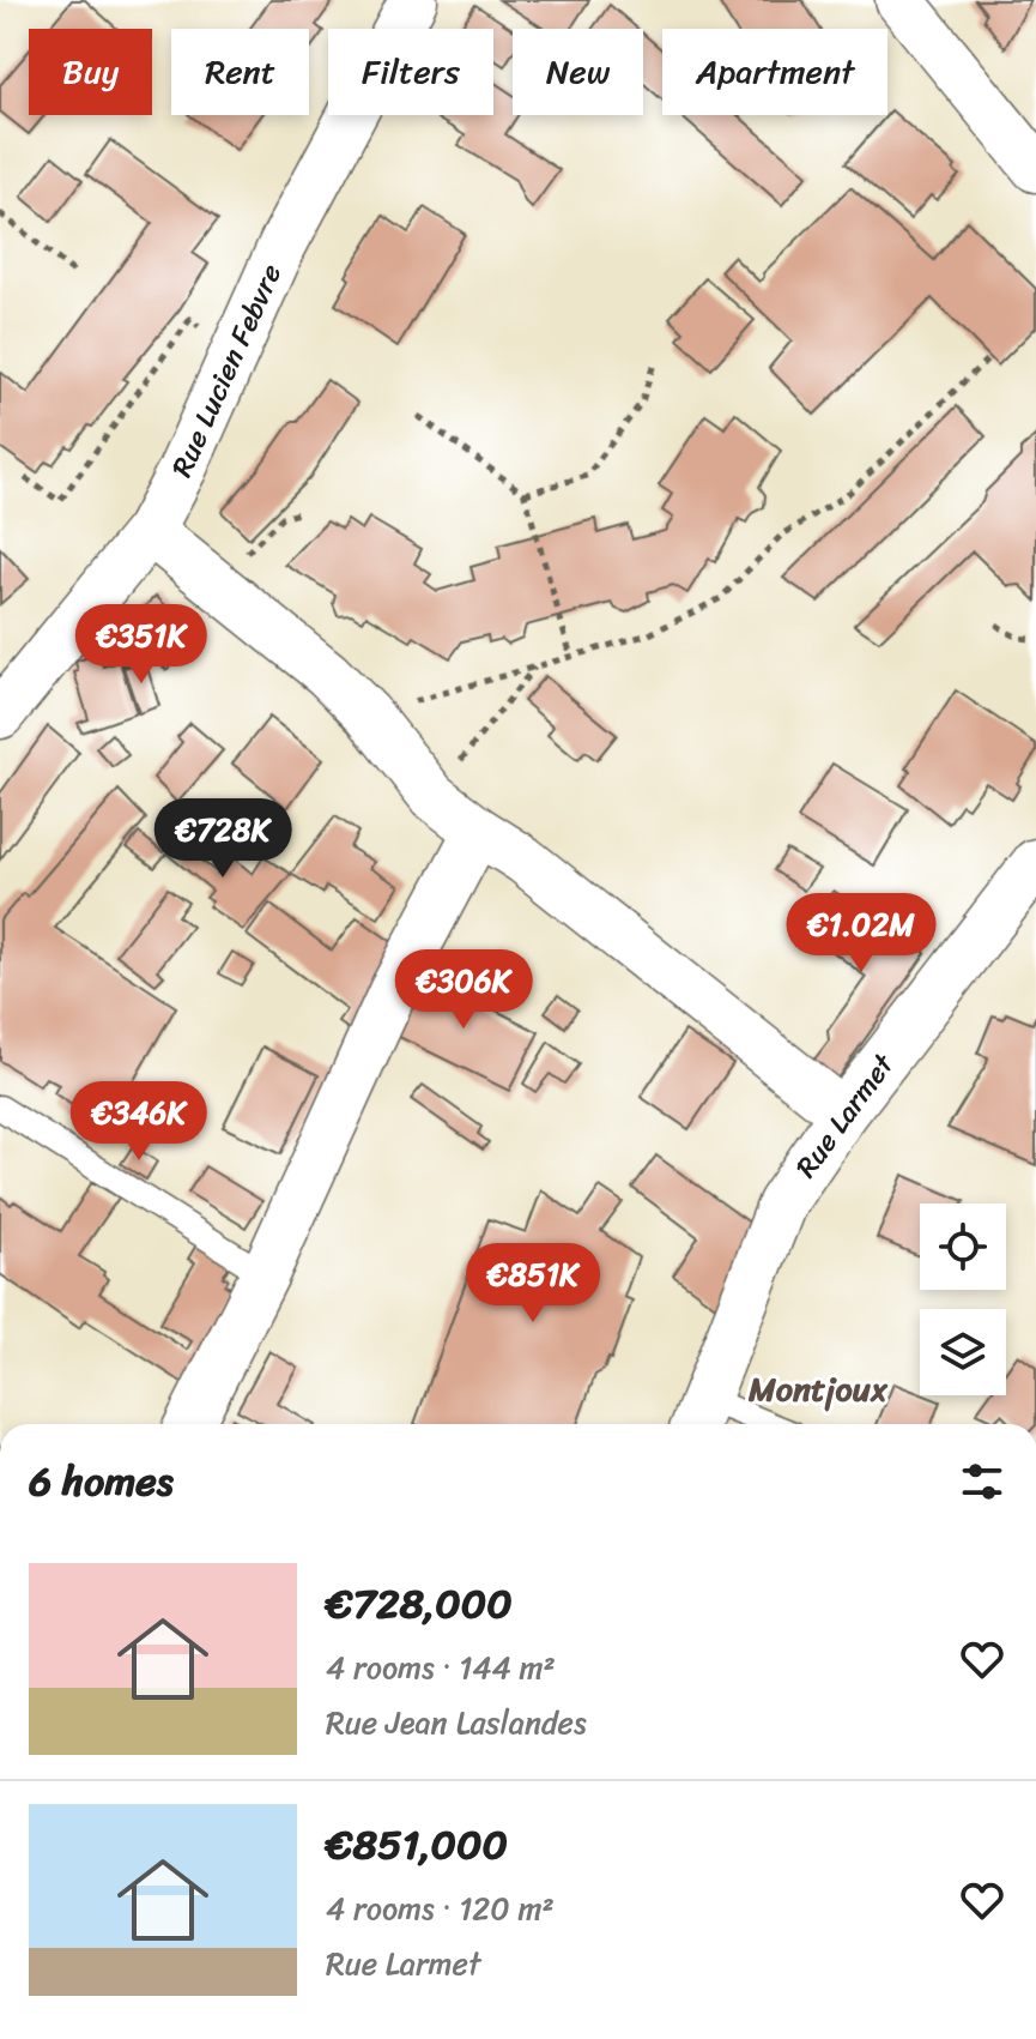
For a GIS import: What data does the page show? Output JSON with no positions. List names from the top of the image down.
{
  "streets": {
    "street": ["Rue Lucien Febvre", "Rue Larmet"]
  },
  "districts": ["Montjoux"],
  "page": {
    "chip": [
      "Buy",
      "Rent",
      "Filters",
      "New",
      "Apartment"
    ],
    "price": [
      "€351K",
      "€728K",
      "€1.02M",
      "€306K",
      "€346K",
      "€851K"
    ],
    "heading": "6 homes",
    "list": [
      {
        "name": "€728,000",
        "note": "4 rooms · 144 m² · Rue Jean Laslandes"
      },
      {
        "name": "€851,000",
        "note": "4 rooms · 120 m² · Rue Larmet"
      }
    ]
  }
}
